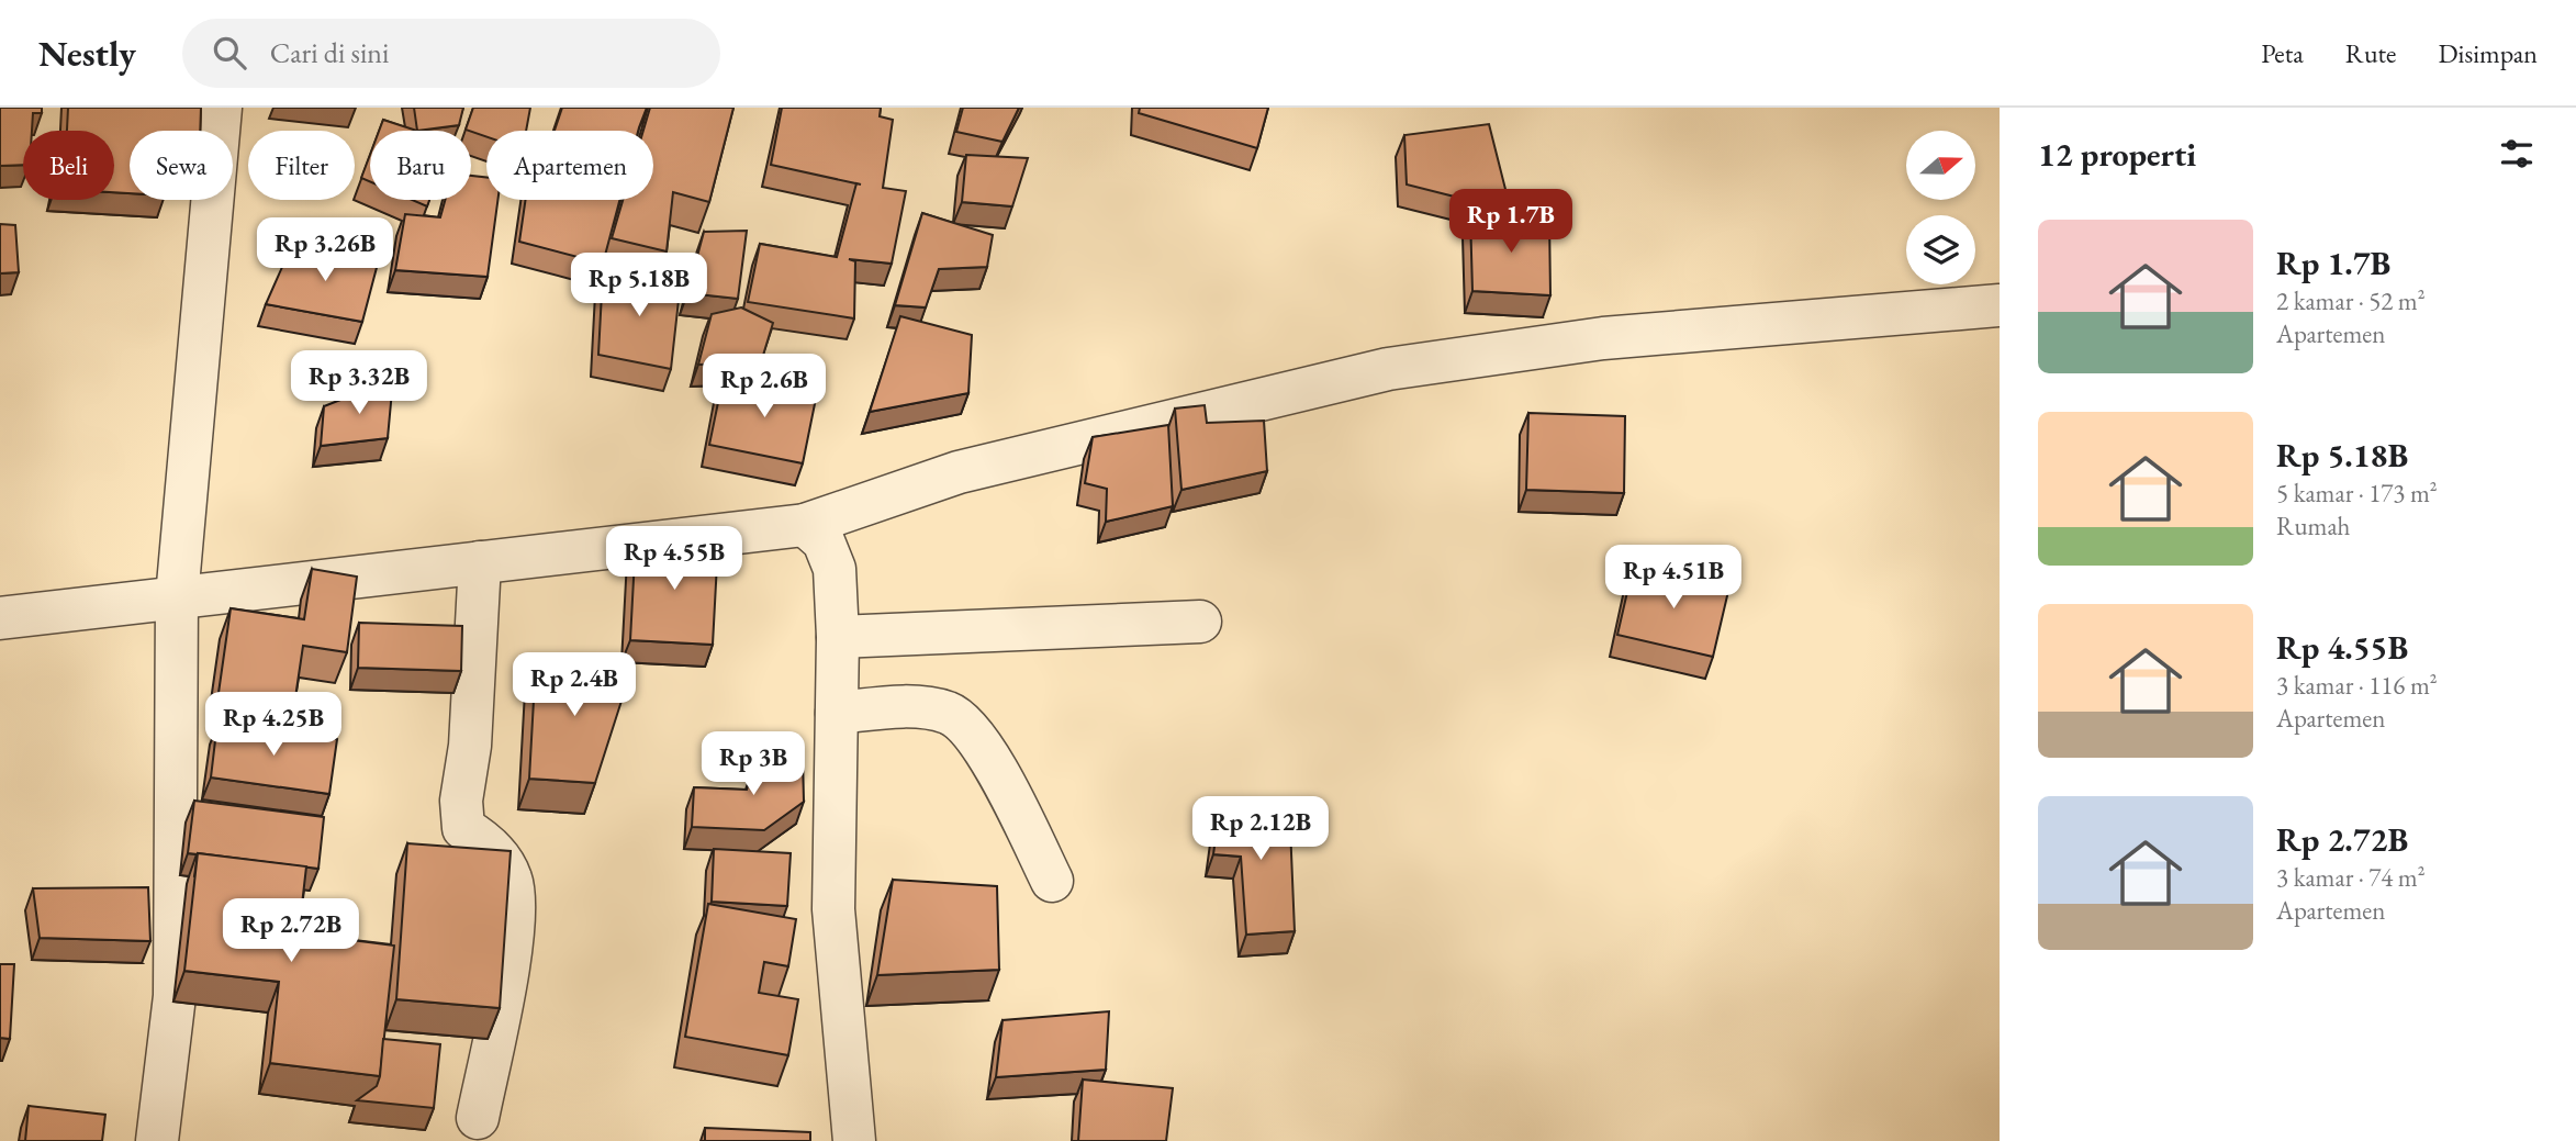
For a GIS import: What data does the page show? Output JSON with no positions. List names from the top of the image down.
{
  "north": "right",
  "page": {
    "header": "Nestly",
    "search": "Cari di sini",
    "nav": ["Peta", "Rute", "Disimpan"],
    "heading": "12 properti",
    "chip": [
      "Beli",
      "Sewa",
      "Filter",
      "Baru",
      "Apartemen"
    ],
    "price": [
      "Rp 1.7B",
      "Rp 3.26B",
      "Rp 5.18B",
      "Rp 3.32B",
      "Rp 2.6B",
      "Rp 4.55B",
      "Rp 4.51B",
      "Rp 2.4B",
      "Rp 4.25B",
      "Rp 3B",
      "Rp 2.12B",
      "Rp 2.72B"
    ],
    "list": [
      {
        "name": "Rp 1.7B",
        "note": "2 kamar · 52 m² · Apartemen"
      },
      {
        "name": "Rp 5.18B",
        "note": "5 kamar · 173 m² · Rumah"
      },
      {
        "name": "Rp 4.55B",
        "note": "3 kamar · 116 m² · Apartemen"
      },
      {
        "name": "Rp 2.72B",
        "note": "3 kamar · 74 m² · Apartemen"
      }
    ]
  }
}
